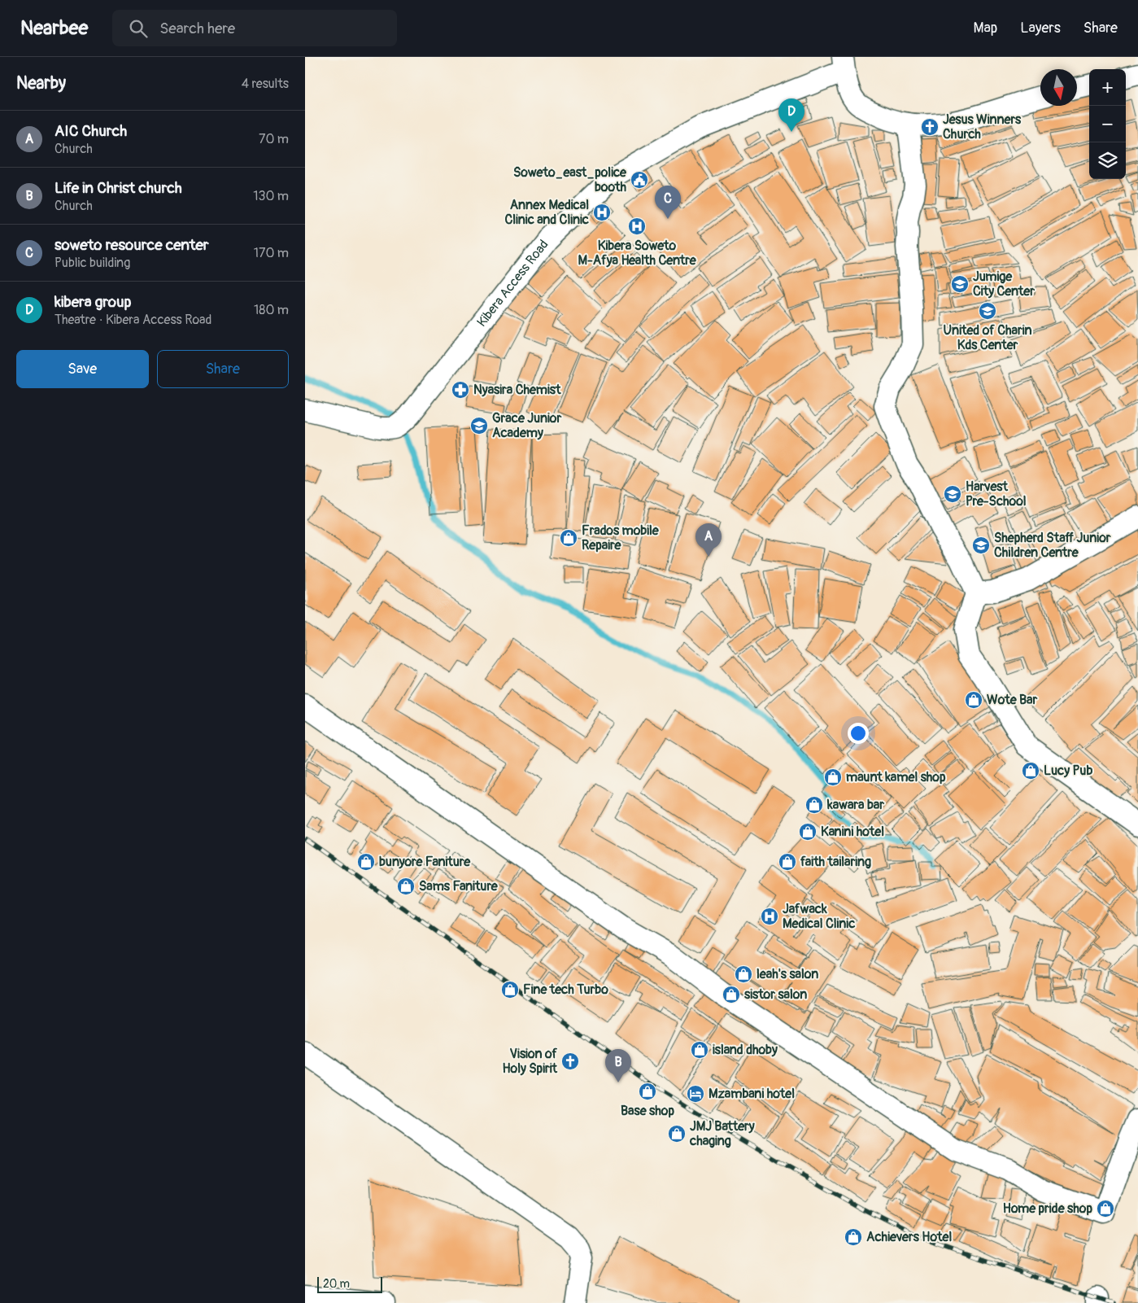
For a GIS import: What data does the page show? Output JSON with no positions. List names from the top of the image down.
{
  "streets": {
    "street": ["Kibera Access Road"]
  },
  "places": {
    "church": ["Jesus Winners Church", "Vision of Holy Spirit"],
    "public building": ["Soweto_east_police booth"],
    "hospital": ["Annex Medical Clinic and Clinic", "Kibera Soweto M-Afya Health Centre", "Jafwack Medical Clinic"],
    "school or university": [
      "Jumige City Center",
      "United of Charin Kds Center",
      "Grace Junior Academy",
      "Harvest Pre-School",
      "Shepherd Staff Junior Children Centre"
    ],
    "pharmacy": ["Nyasira Chemist"],
    "shop": [
      "Frados mobile Repaire",
      "Wote Bar",
      "Lucy Pub",
      "maunt kamel shop",
      "kawara bar",
      "Kanini hotel",
      "bunyore Faniture",
      "faith tailaring",
      "Sams Faniture",
      "leah's salon",
      "Fine tech Turbo",
      "sistor salon",
      "island dhoby",
      "Base shop",
      "JMJ Battery chaging",
      "Home pride shop",
      "Achievers Hotel"
    ],
    "hotel": ["Mzambani hotel"]
  },
  "scale_bar": "20 m",
  "north": "bottom",
  "page": {
    "header": "Nearbee",
    "search": "Search here",
    "nav": ["Map", "Layers", "Share"],
    "heading": ["Nearby", "4 results"],
    "map_buttons": ["+", "−"],
    "pins": [
      "D",
      "C",
      "A",
      "B"
    ],
    "list": [
      {
        "mark": "A",
        "name": "AIC Church",
        "note": "Church",
        "value": "70 m"
      },
      {
        "mark": "B",
        "name": "Life in Christ church",
        "note": "Church",
        "value": "130 m"
      },
      {
        "mark": "C",
        "name": "soweto resource center",
        "note": "Public building",
        "value": "170 m"
      },
      {
        "mark": "D",
        "name": "kibera group",
        "note": "Theatre · Kibera Access Road",
        "value": "180 m"
      }
    ],
    "buttons": ["Save", "Share"],
    "scale": "20 m"
  }
}
